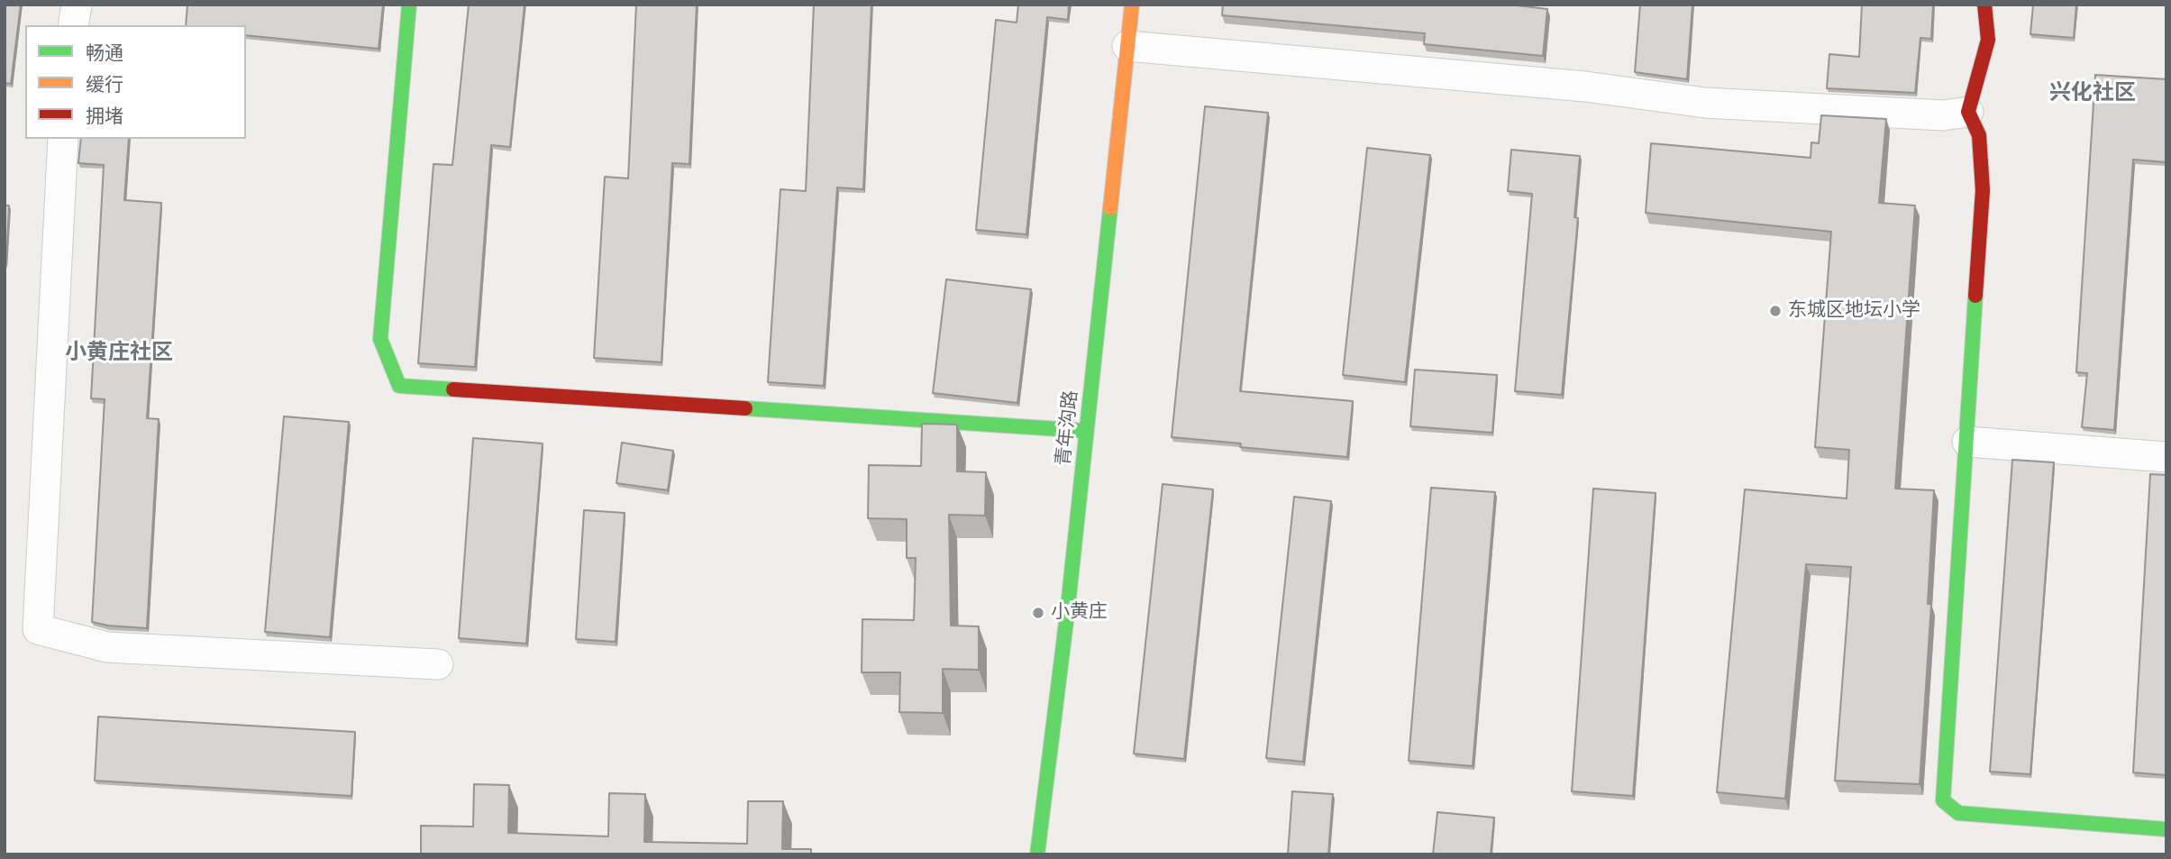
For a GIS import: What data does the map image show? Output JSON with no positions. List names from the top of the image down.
{
  "streets": {
    "street": ["青年沟路"]
  },
  "districts": ["兴化社区", "小黄庄社区"],
  "places": ["东城区地坛小学", "小黄庄"],
  "legend": ["畅通", "缓行", "拥堵"]
}
